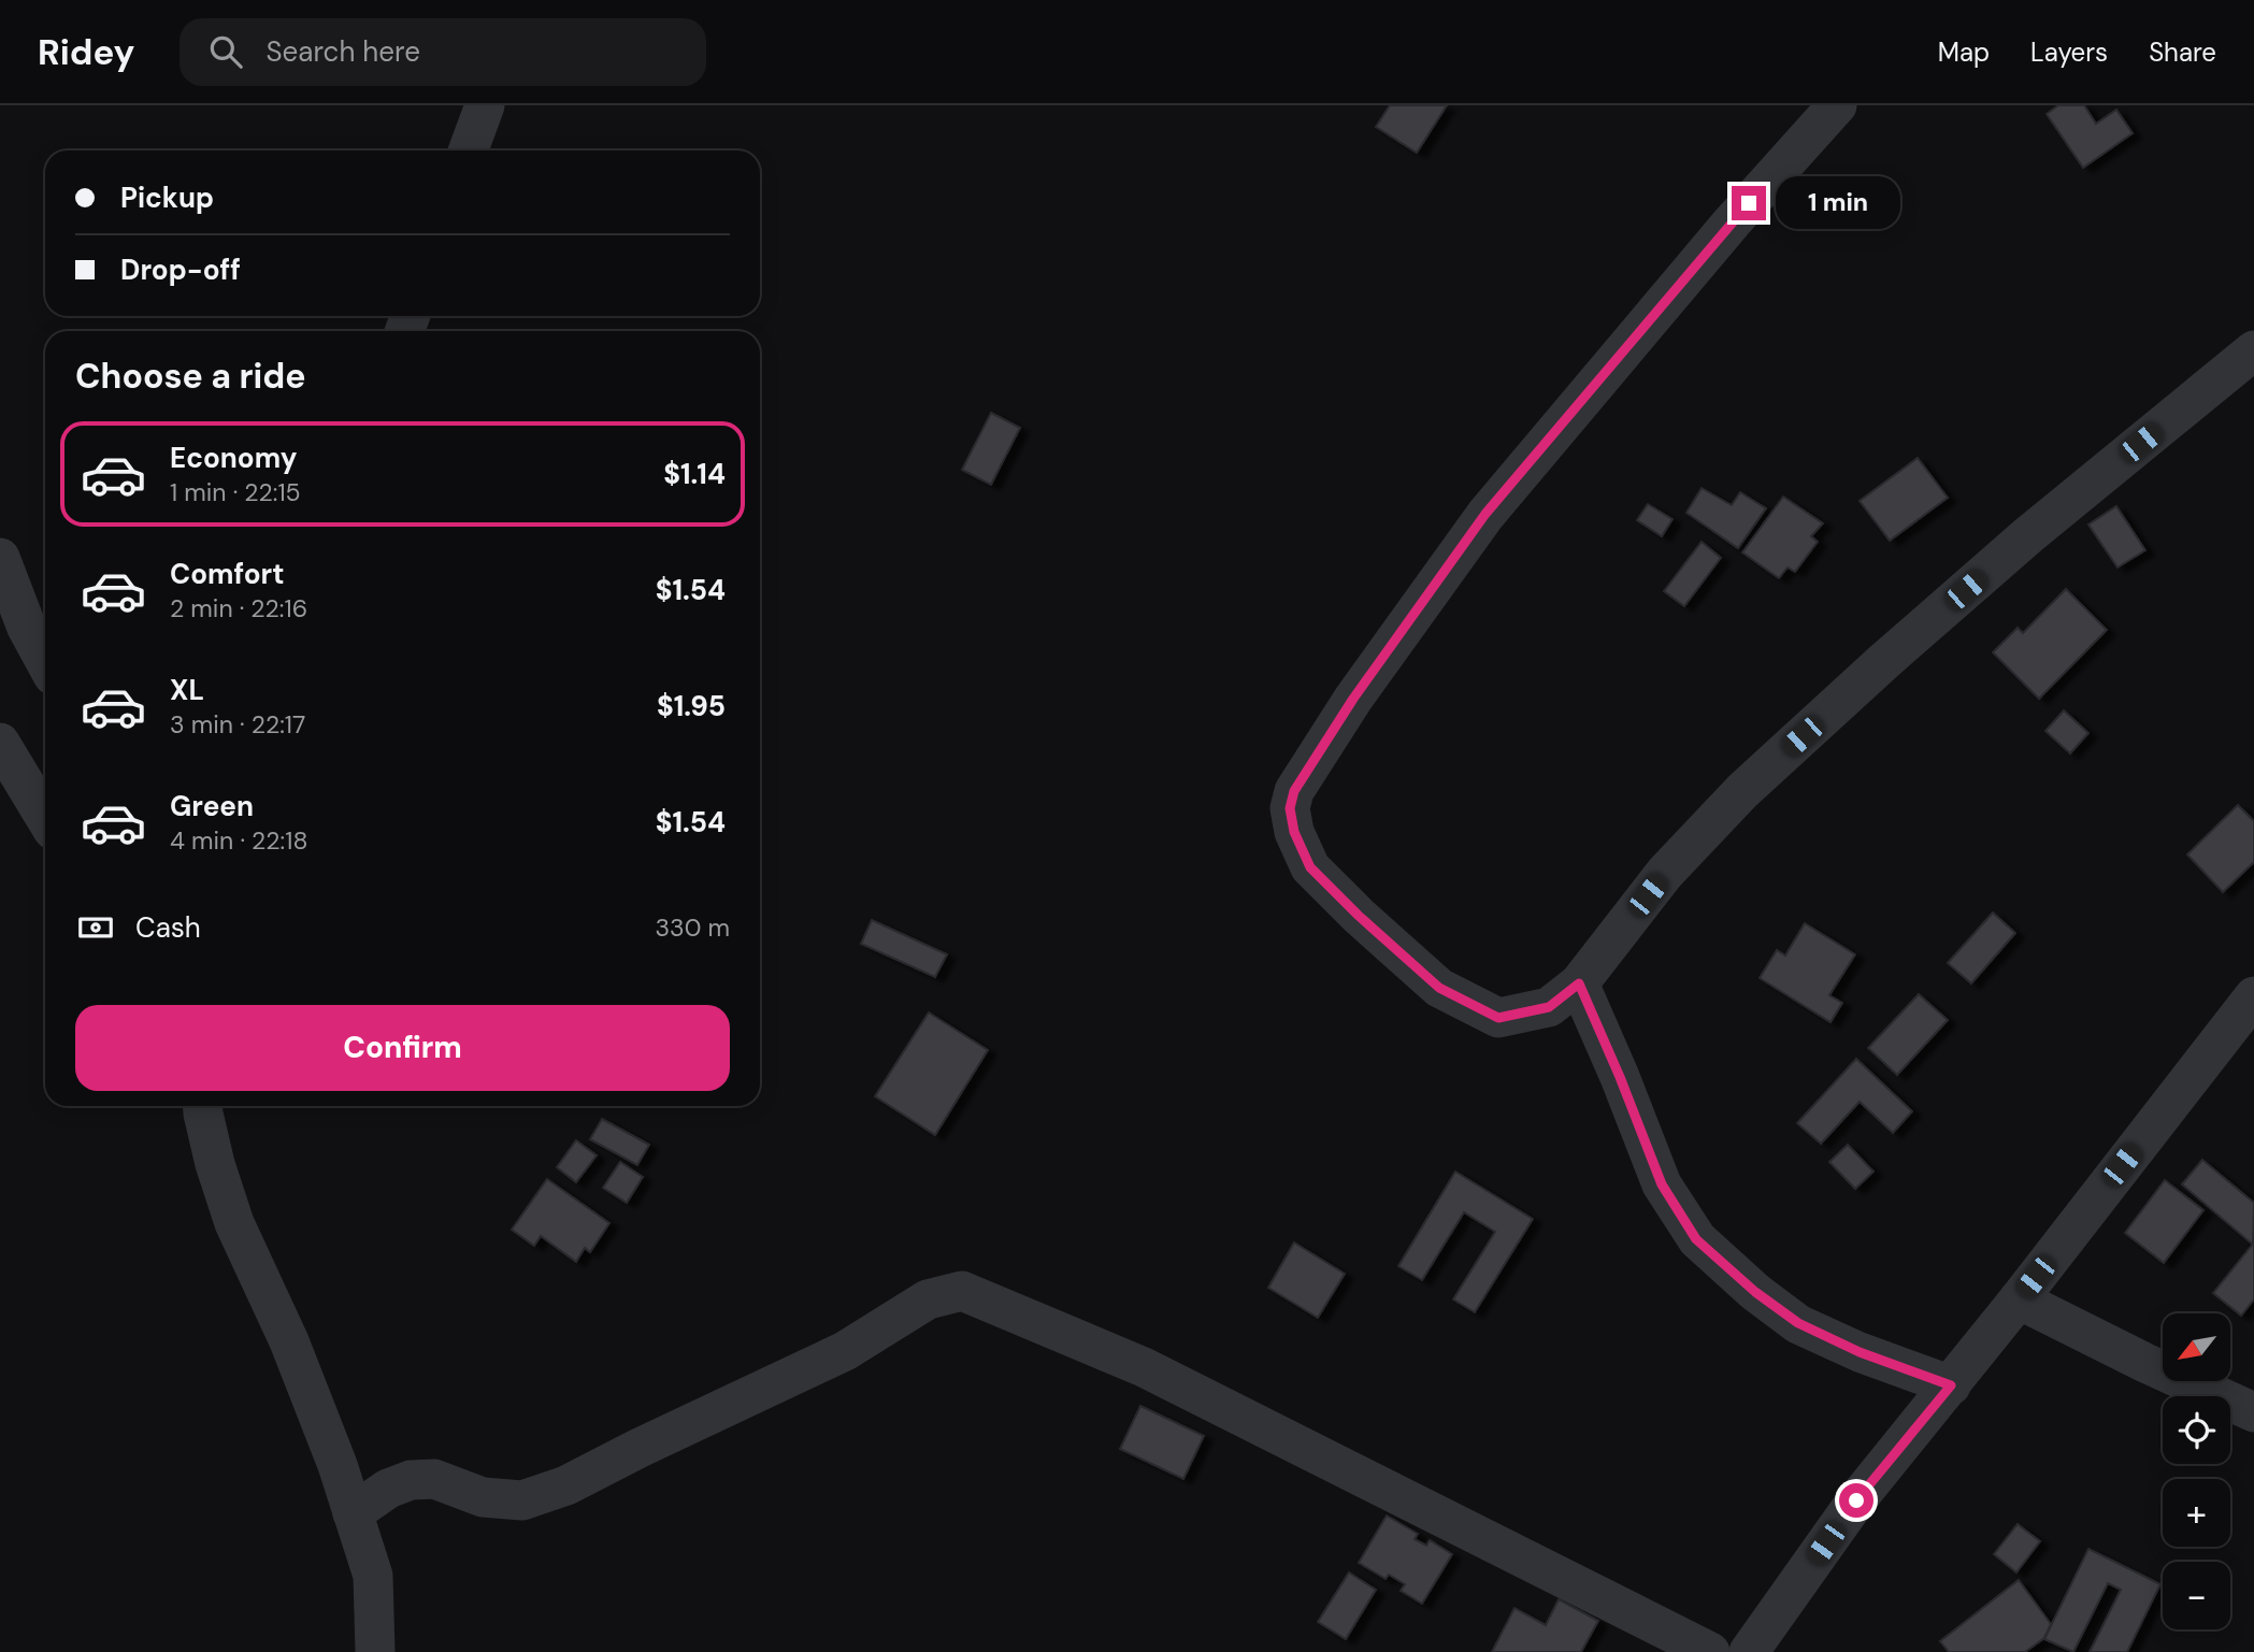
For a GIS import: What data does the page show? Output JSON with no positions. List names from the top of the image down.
{
  "north": "bottom left",
  "page": {
    "header": "Ridey",
    "search": "Search here",
    "nav": ["Map", "Layers", "Share"],
    "banner": ["Pickup", "Drop-off"],
    "bubble": "1 min",
    "heading": "Choose a ride",
    "list": [
      {
        "name": "Economy",
        "note": "1 min · 22:15",
        "value": "$1.14"
      },
      {
        "name": "Comfort",
        "note": "2 min · 22:16",
        "value": "$1.54"
      },
      {
        "name": "XL",
        "note": "3 min · 22:17",
        "value": "$1.95"
      },
      {
        "name": "Green",
        "note": "4 min · 22:18",
        "value": "$1.54"
      }
    ],
    "pay": ["Cash", "330 m"],
    "buttons": "Confirm",
    "map_buttons": ["+", "−"]
  }
}
